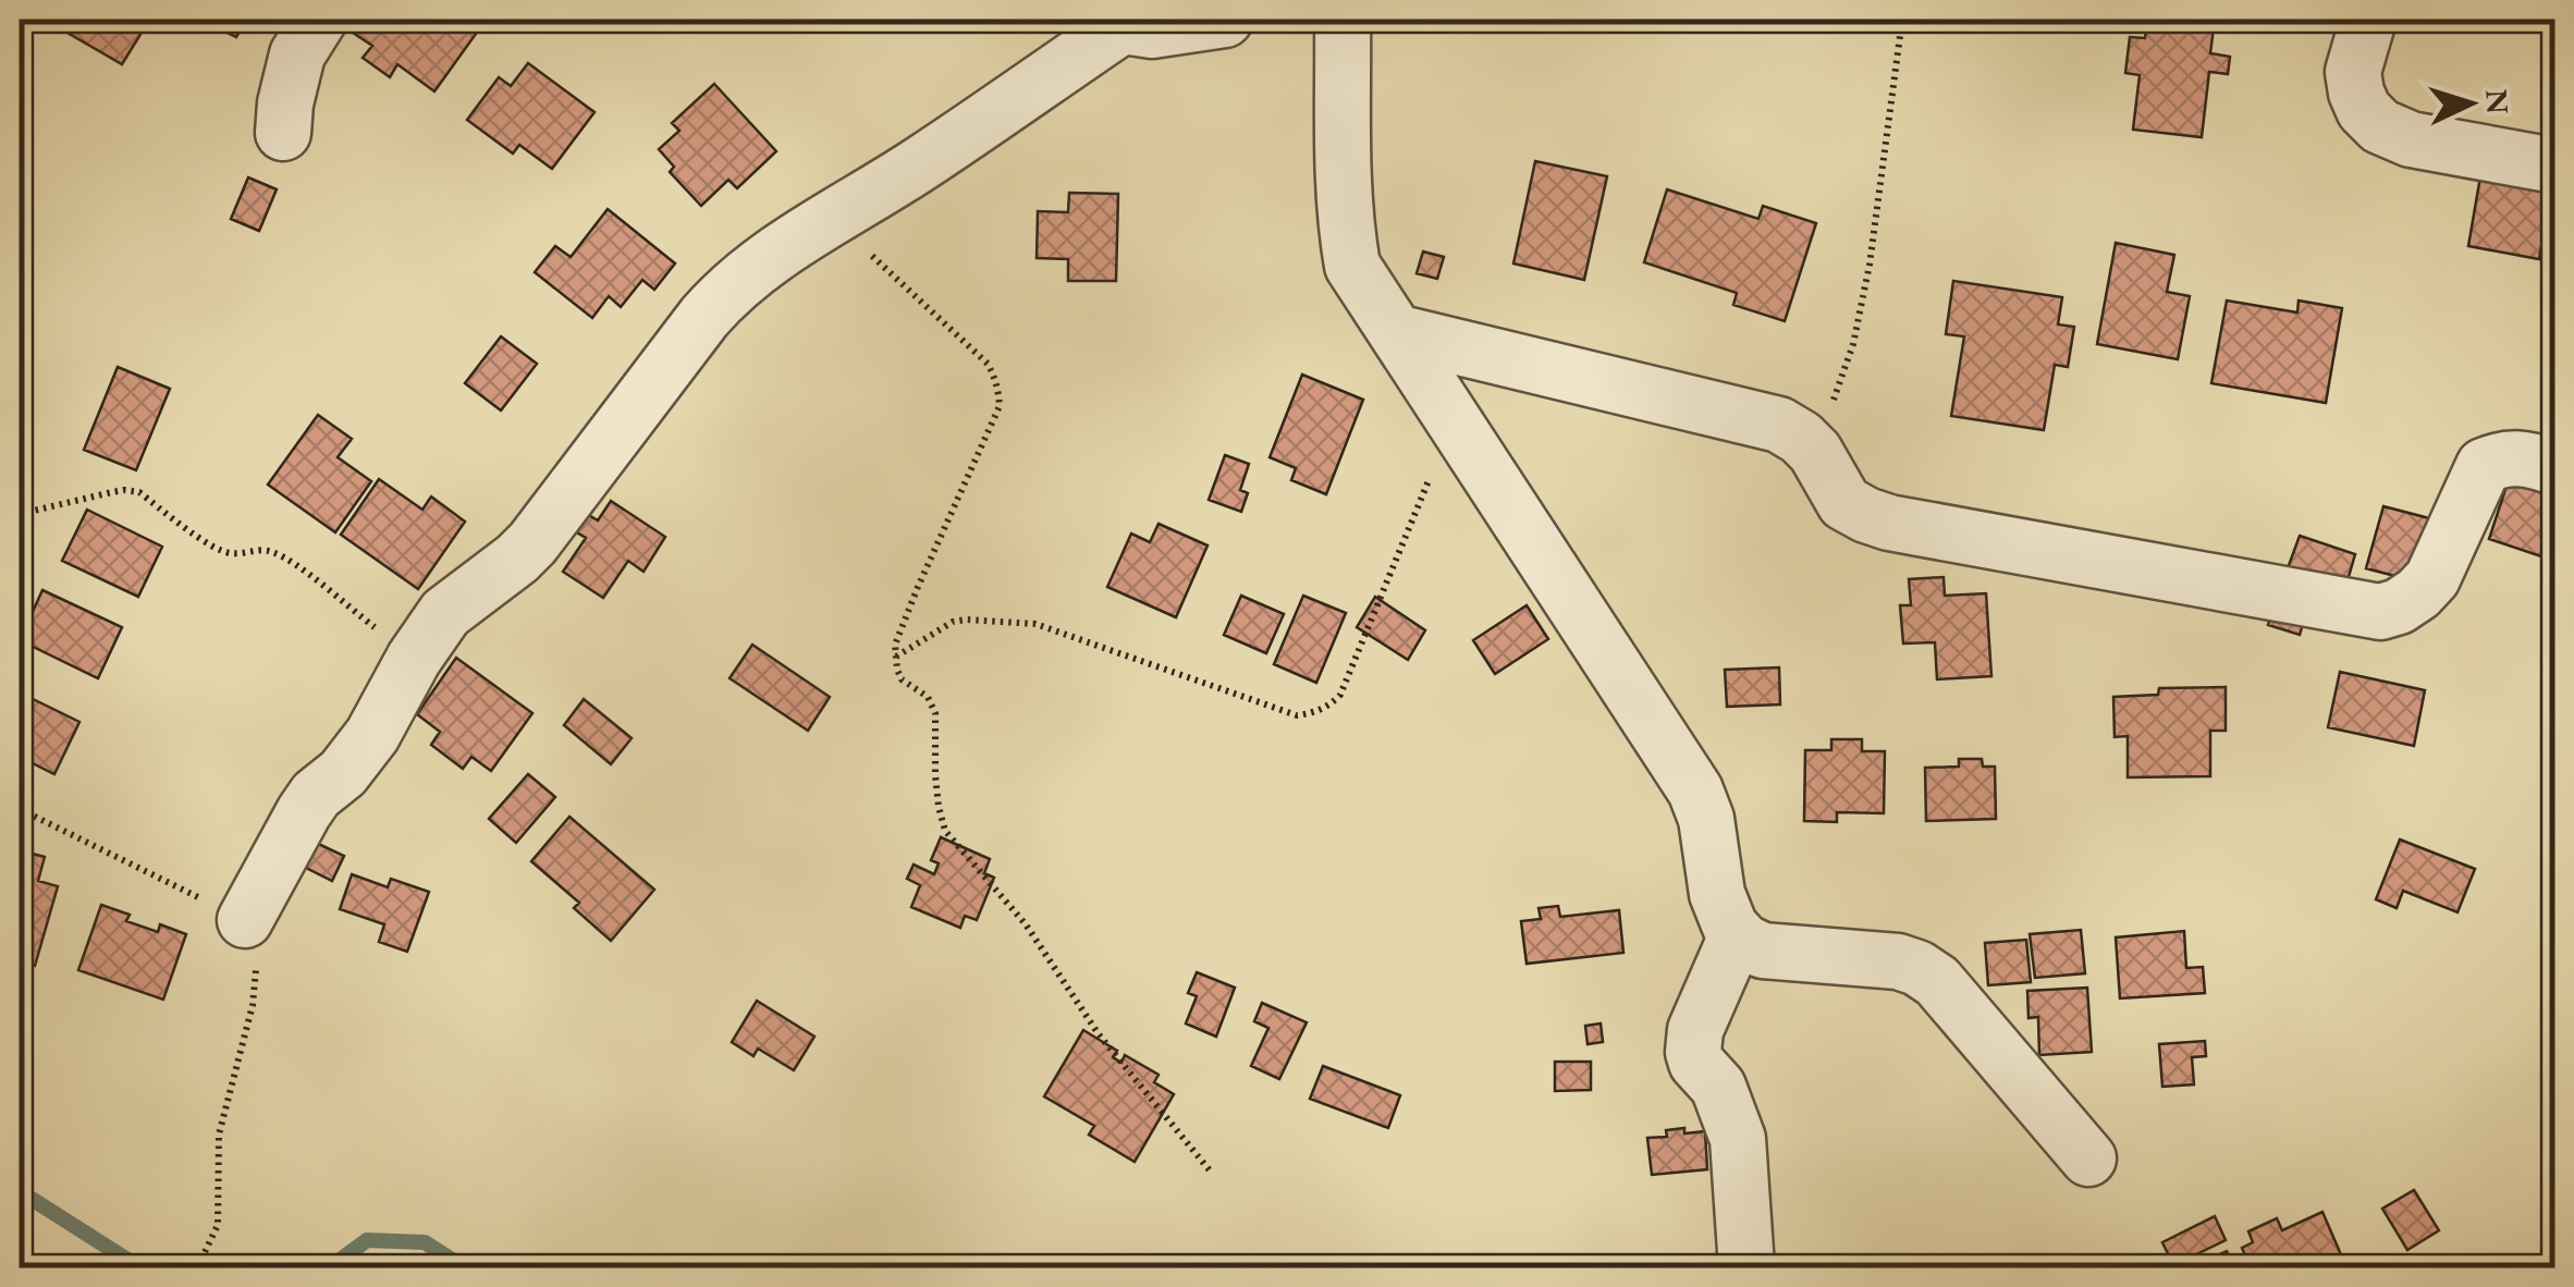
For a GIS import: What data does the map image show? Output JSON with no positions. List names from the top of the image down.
{
  "north": "right"
}
